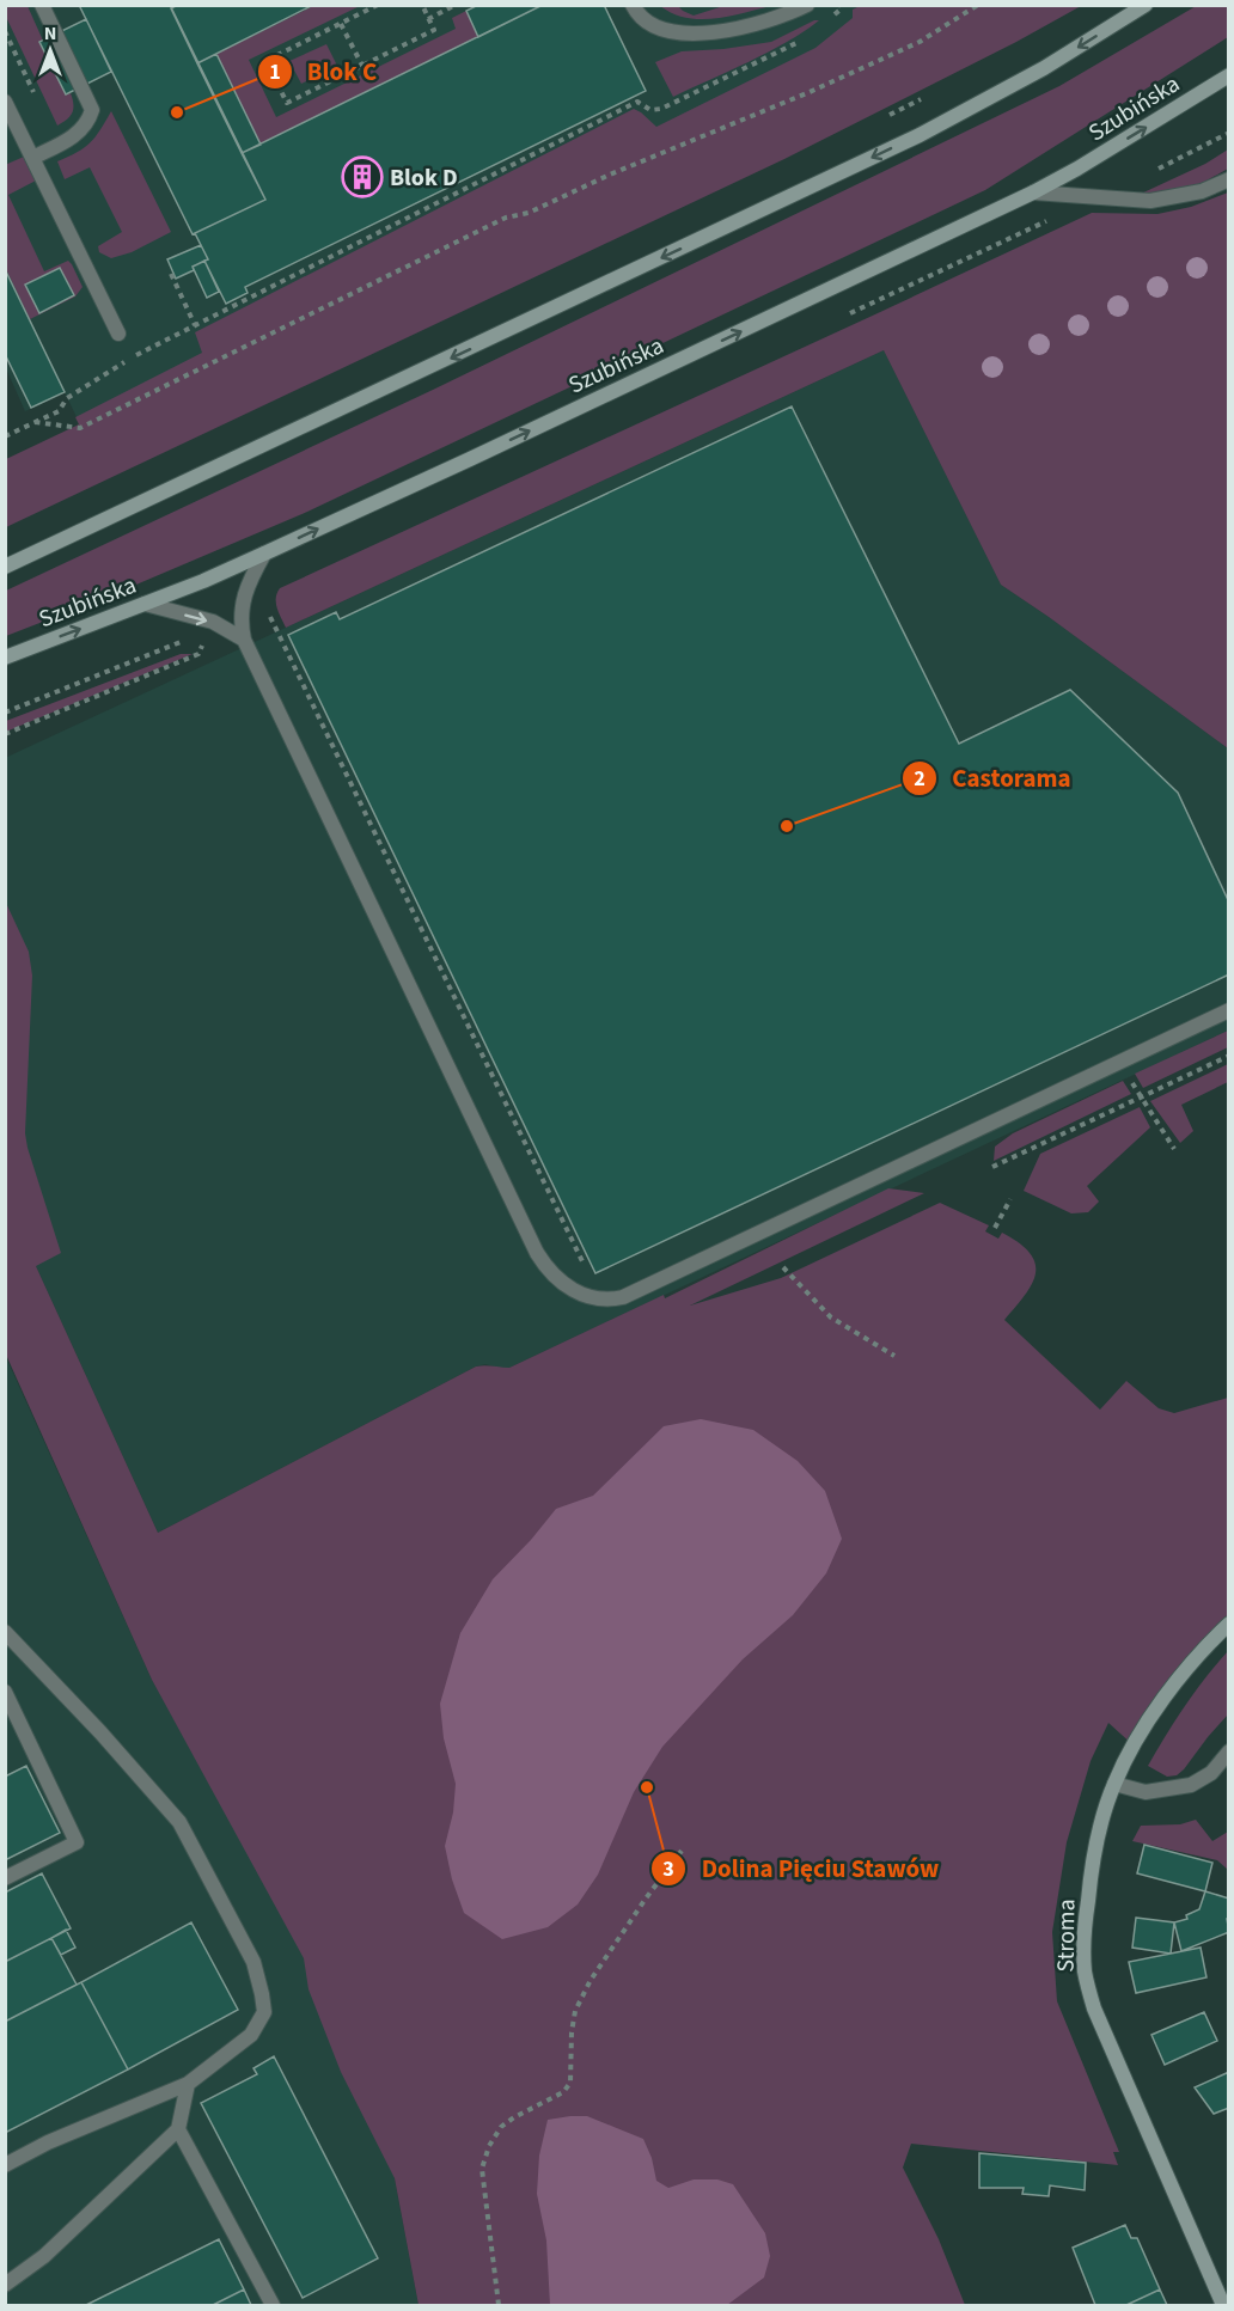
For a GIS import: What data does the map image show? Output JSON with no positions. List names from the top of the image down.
{
  "streets": {
    "main road": ["Szubińska", "Stroma"]
  },
  "places": {
    "other": ["Blok C", "Castorama", "Dolina Pięciu Stawów"],
    "building": ["Blok D"]
  },
  "north": "top"
}
